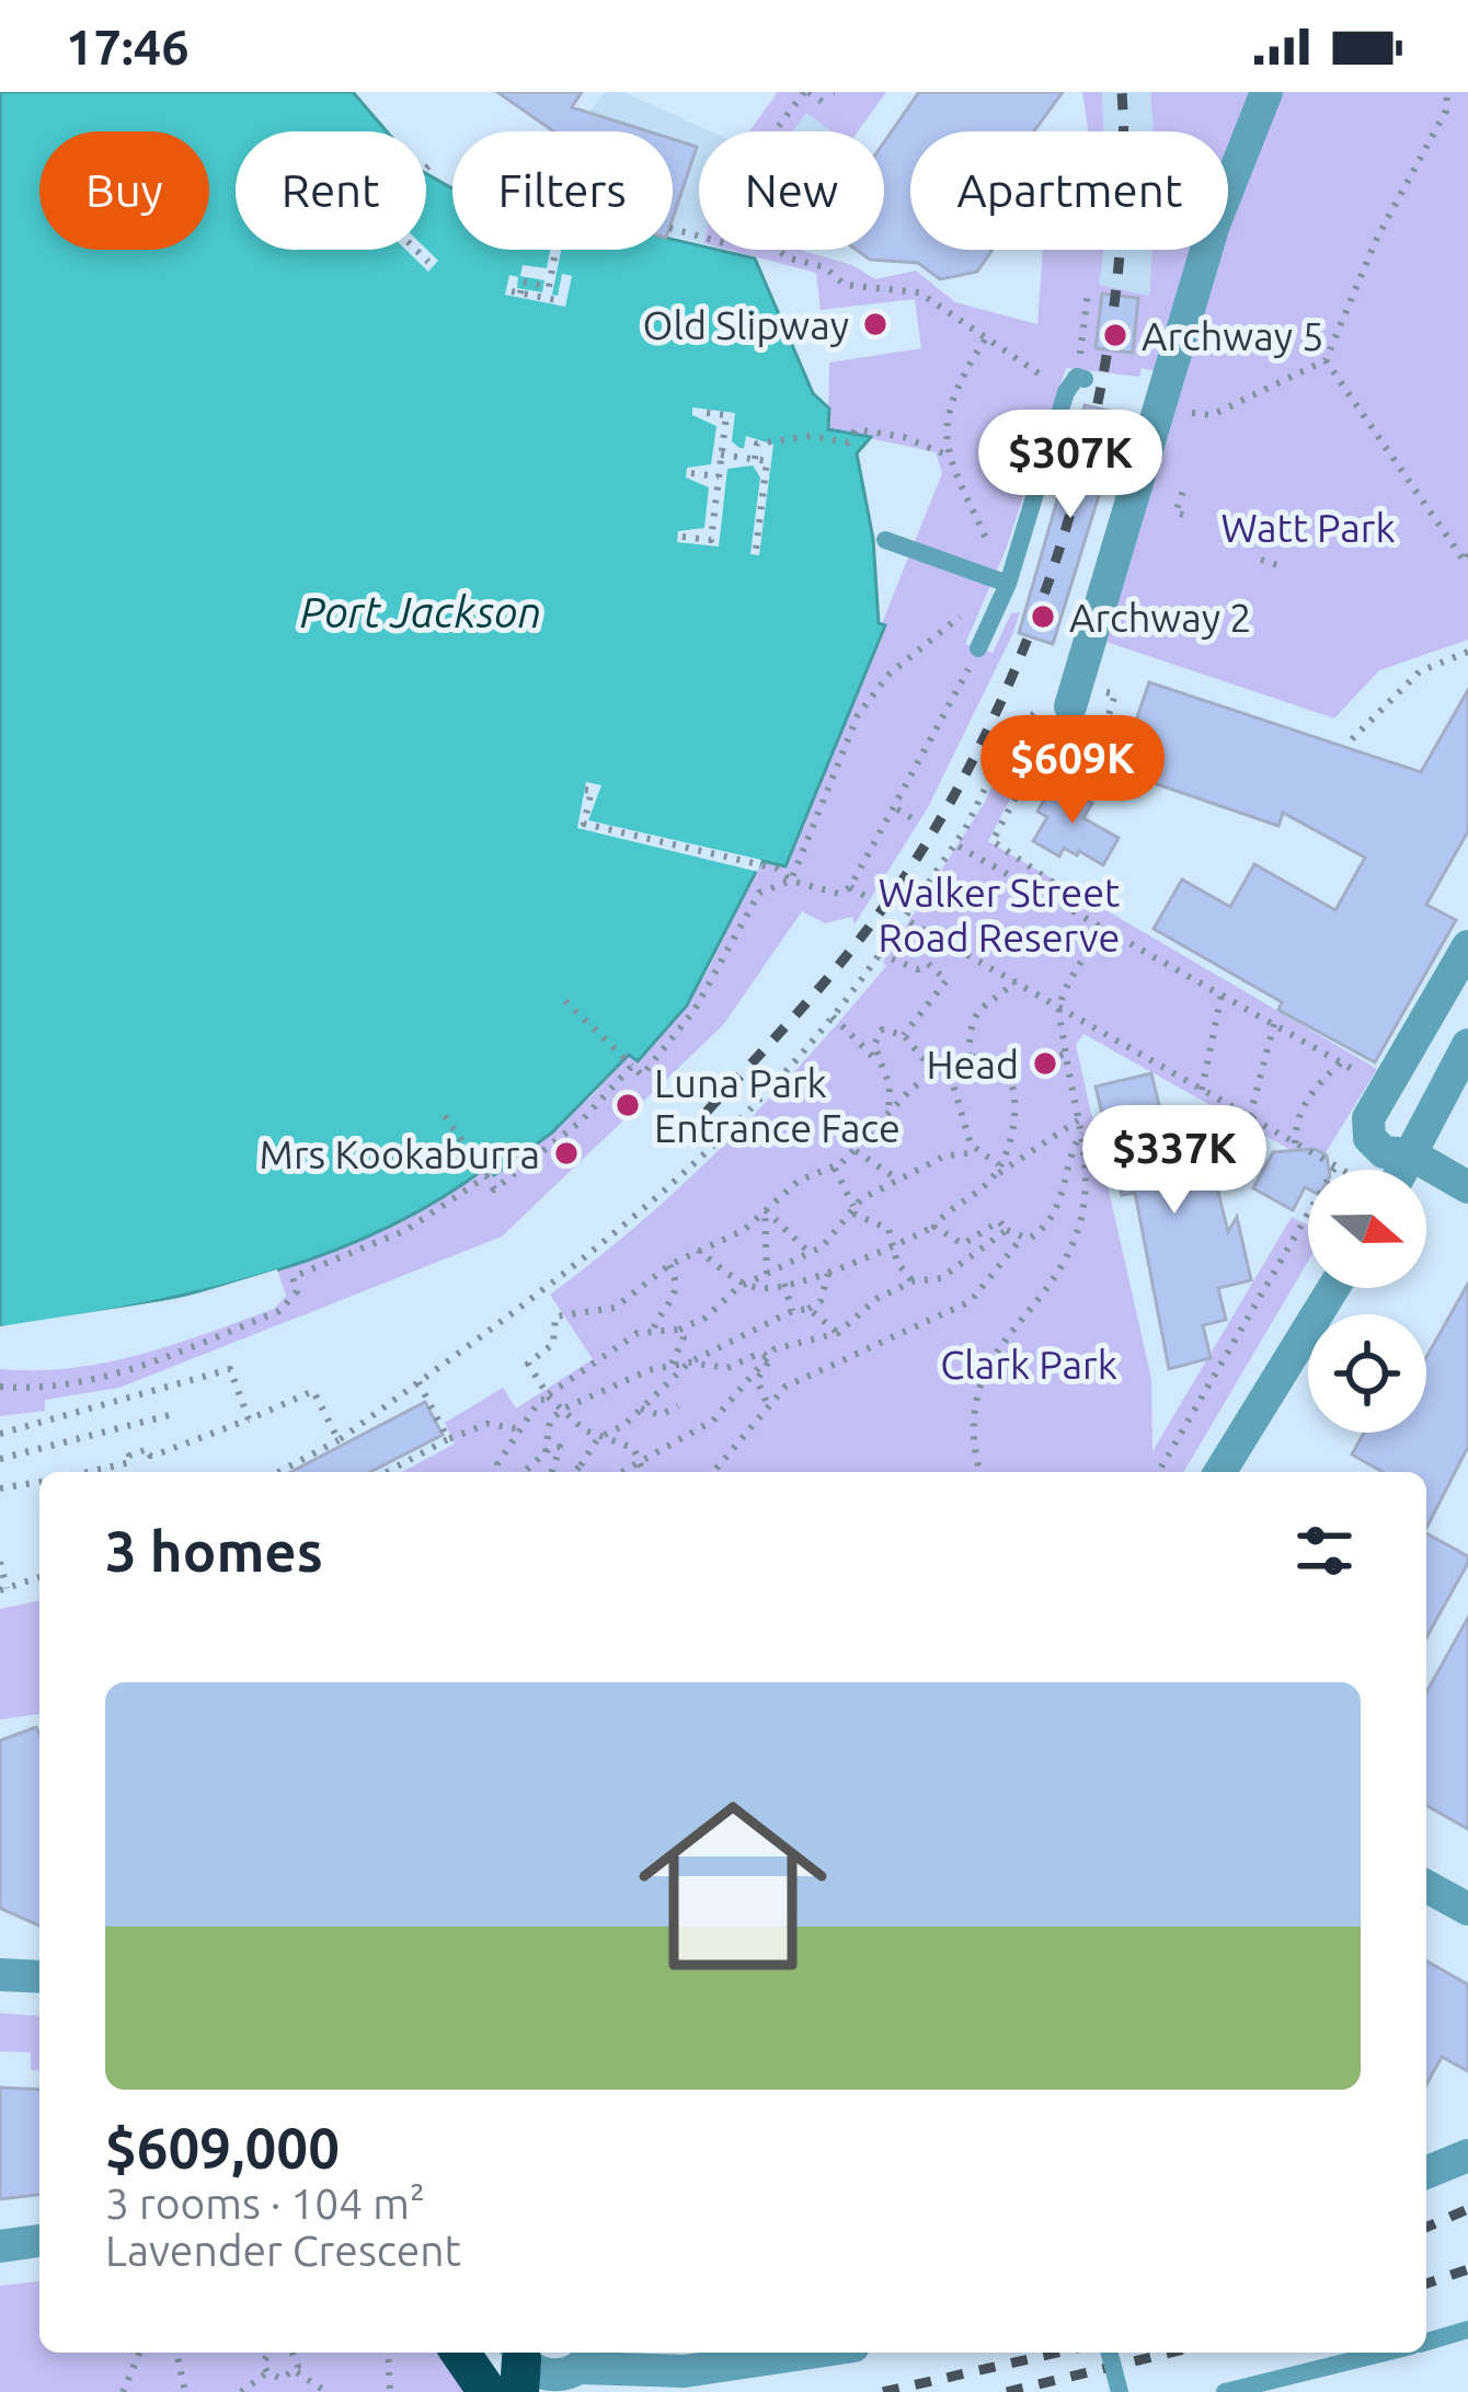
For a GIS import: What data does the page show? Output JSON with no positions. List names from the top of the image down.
{
  "water": ["Port Jackson"],
  "parks": ["Watt Park", "Walker Street Road Reserve", "Clark Park"],
  "places": [
    "Old Slipway",
    "Archway 5",
    "Archway 2",
    "Head",
    "Luna Park Entrance Face",
    "Mrs Kookaburra"
  ],
  "north": "right",
  "page": {
    "status": "17:46",
    "chip": [
      "Buy",
      "Rent",
      "Filters",
      "New",
      "Apartment"
    ],
    "price": ["$307K", "$609K", "$337K"],
    "heading": "3 homes",
    "list": [
      {
        "name": "$609,000",
        "note": "3 rooms · 104 m² · Lavender Crescent"
      }
    ]
  }
}
